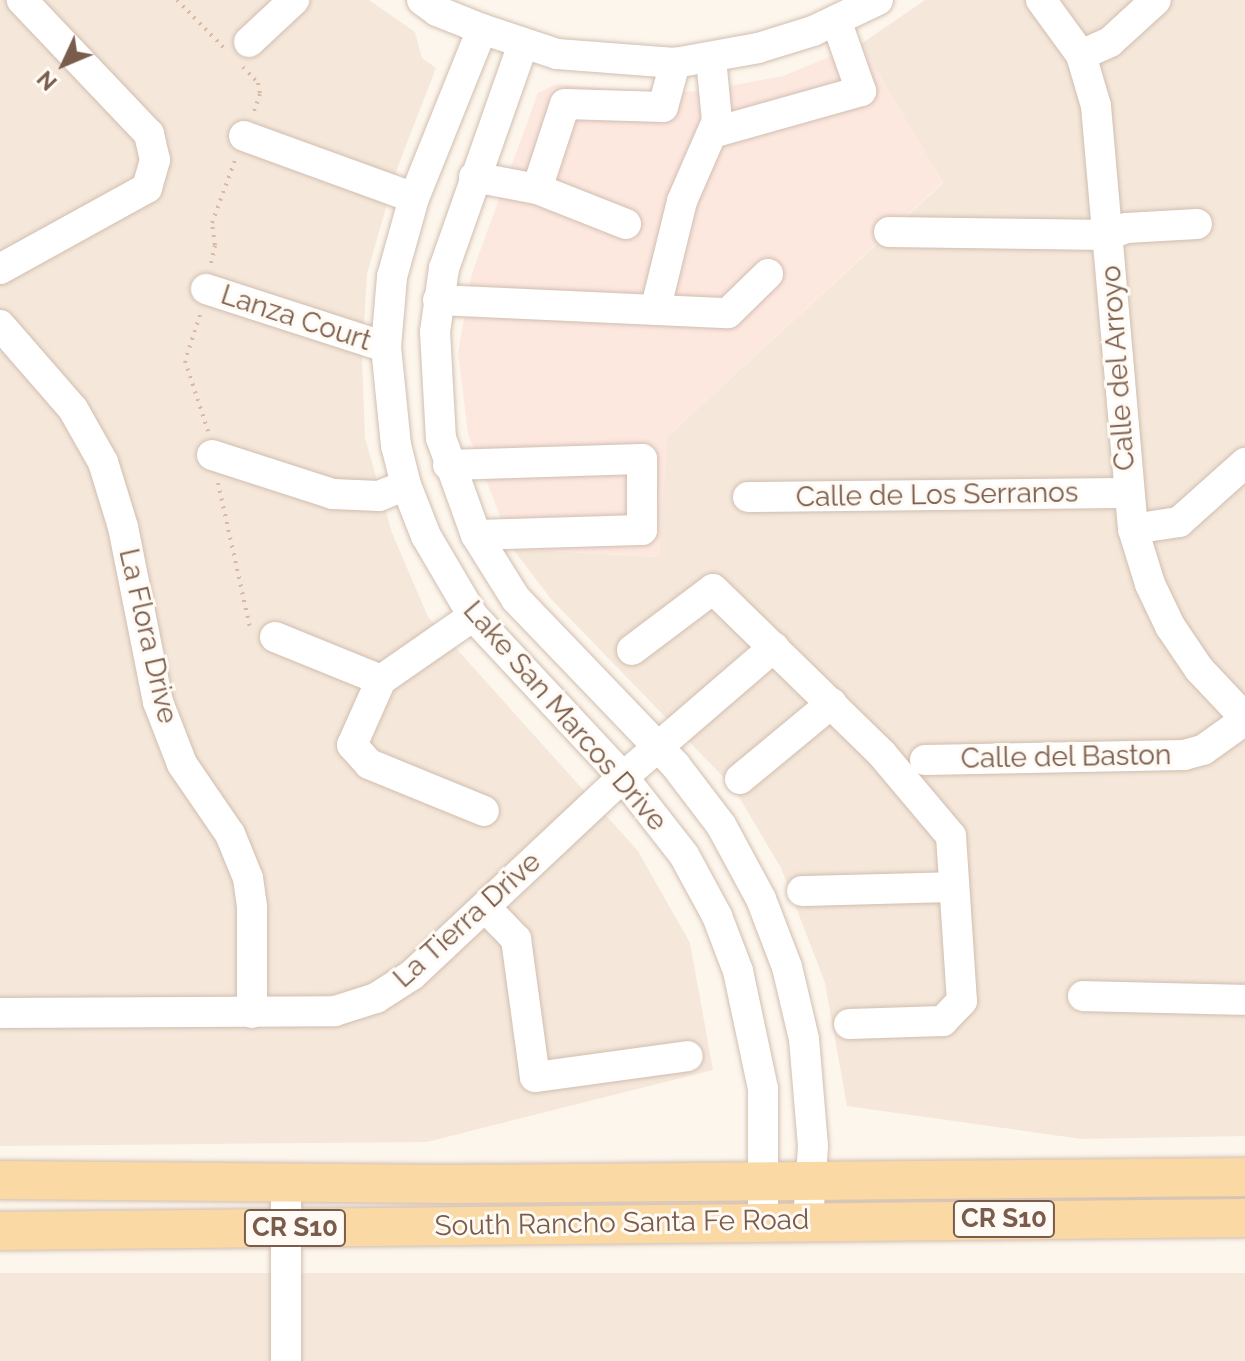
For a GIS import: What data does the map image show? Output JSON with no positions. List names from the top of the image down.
{
  "streets": {
    "main road": ["CR S10", "South Rancho Santa Fe Road"],
    "street": [
      "Lanza Court",
      "Calle del Arroyo",
      "Calle de Los Serranos",
      "La Flora Drive",
      "Lake San Marcos Drive",
      "Calle del Baston",
      "La Tierra Drive"
    ]
  },
  "crossings": [
    ["Lanza Court", "Lake San Marcos Drive"],
    ["Calle del Arroyo", "Calle de Los Serranos"],
    ["Calle del Arroyo", "Calle del Baston"],
    ["La Flora Drive", "La Tierra Drive"],
    ["Lake San Marcos Drive", "La Tierra Drive"],
    ["Lake San Marcos Drive", "South Rancho Santa Fe Road"]
  ],
  "north": "bottom left"
}
